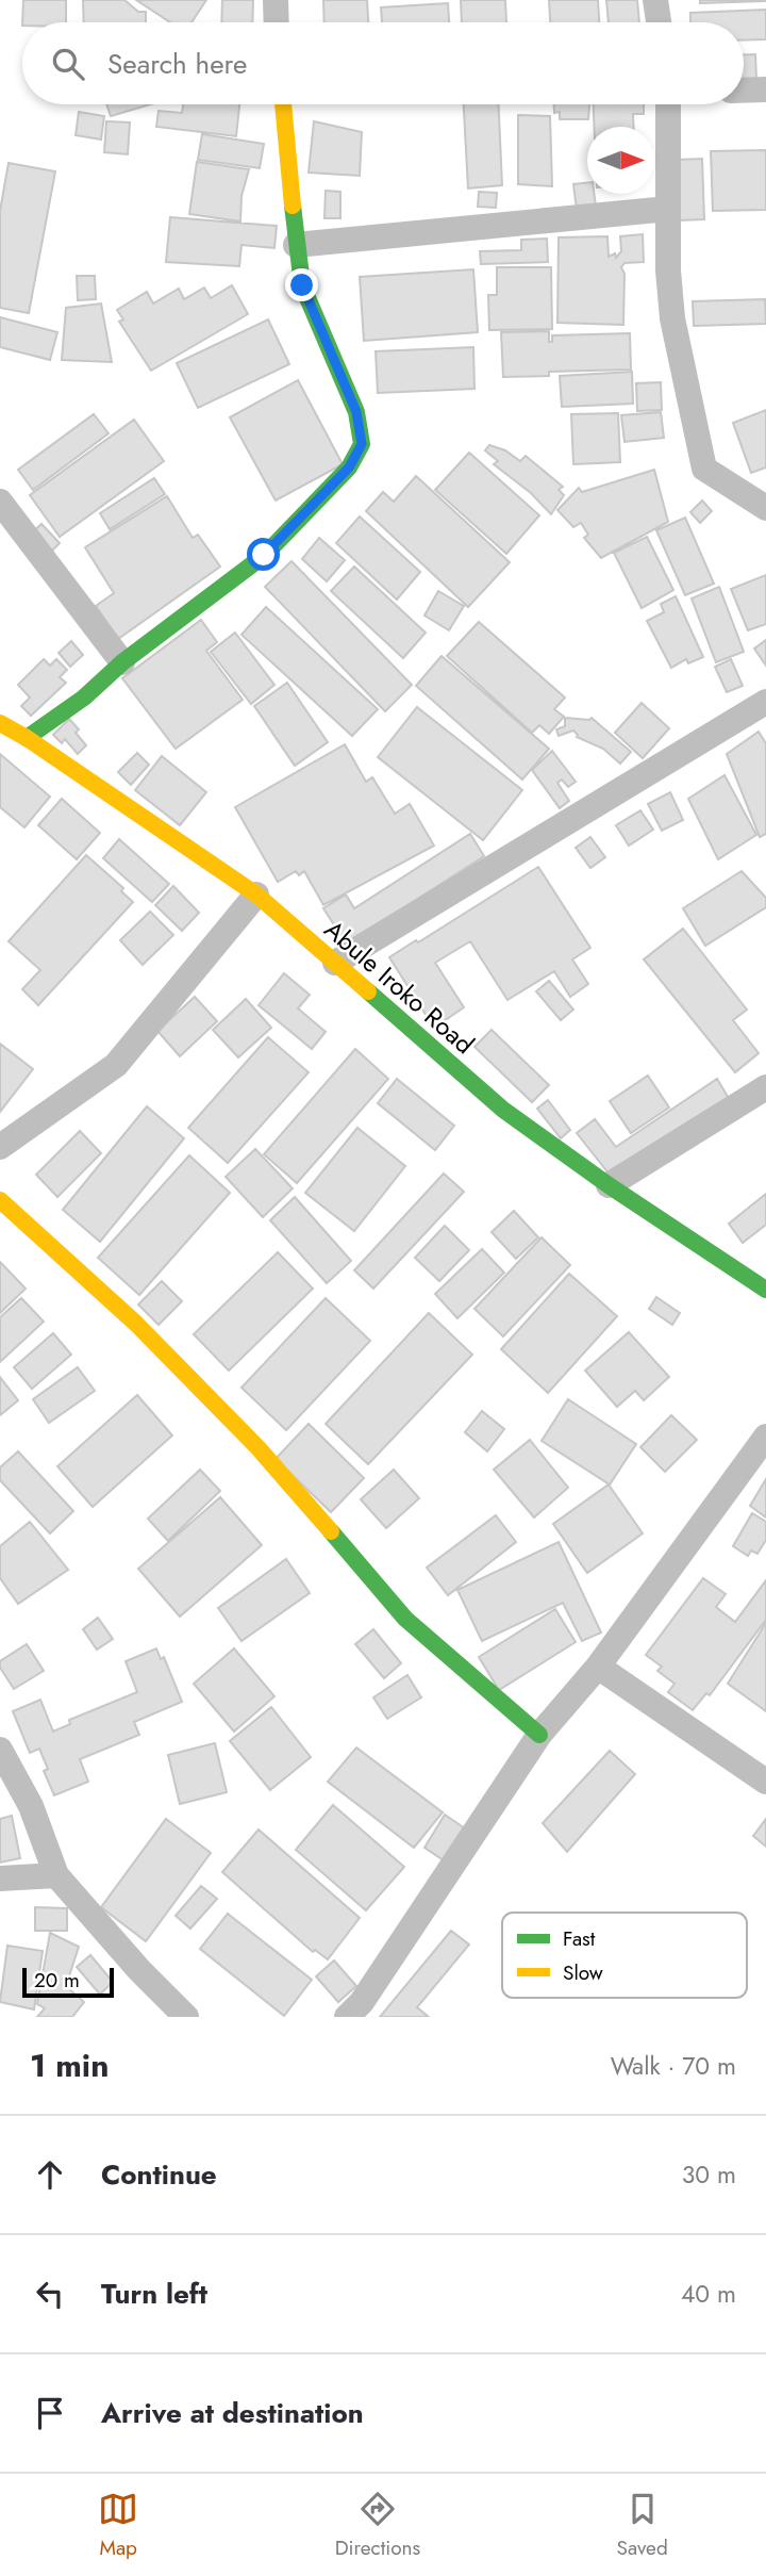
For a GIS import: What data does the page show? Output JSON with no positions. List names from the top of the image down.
{
  "streets": {
    "street": ["Abule Iroko Road"]
  },
  "legend": ["Fast", "Slow"],
  "scale_bar": "20 m",
  "north": "right",
  "page": {
    "search": "Search here",
    "scale": "20 m",
    "heading": ["1 min", "Walk · 70 m"],
    "list": [
      ["Continue", "30 m"],
      ["Turn left", "40 m"],
      "Arrive at destination"
    ],
    "nav": ["Map", "Directions", "Saved"]
  }
}
